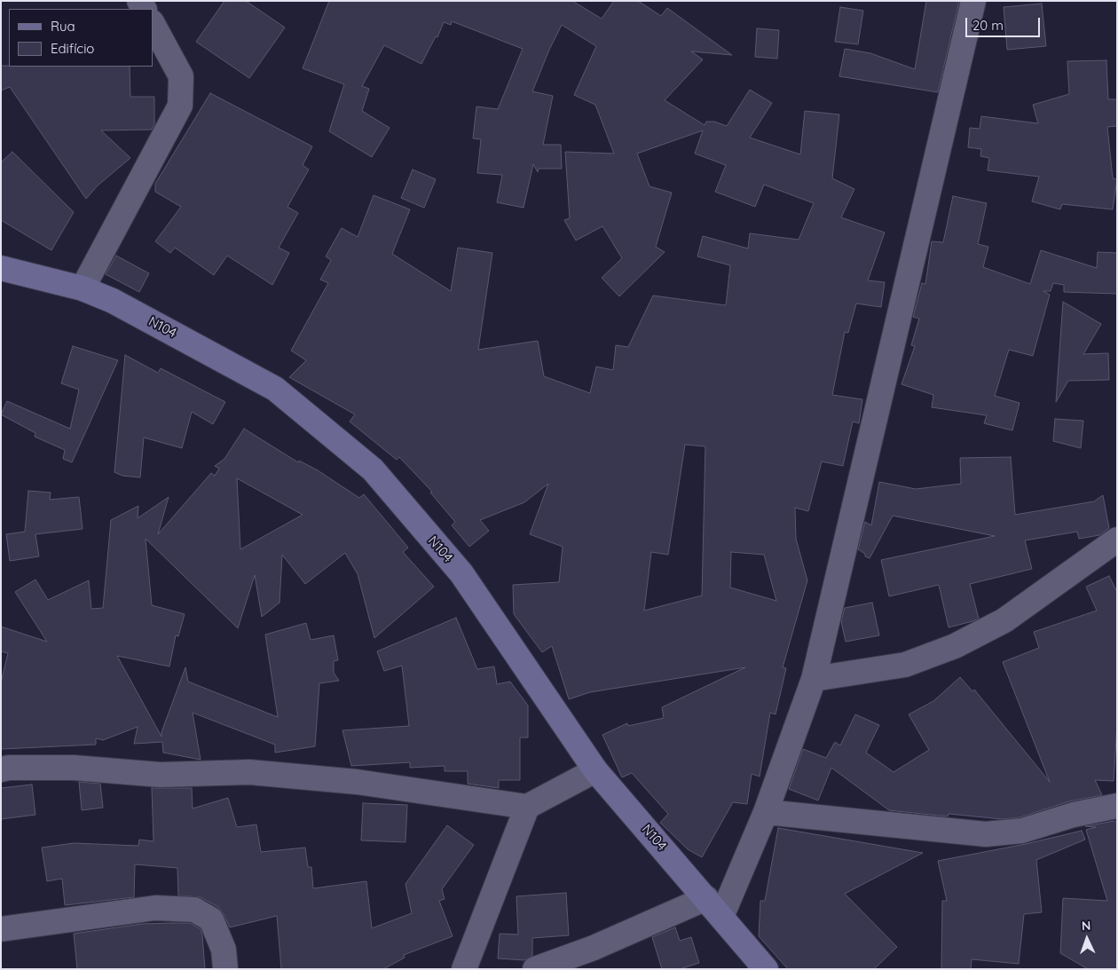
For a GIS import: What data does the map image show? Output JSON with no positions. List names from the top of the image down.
{
  "streets": {
    "street": ["N104"]
  },
  "legend": ["Rua", "Edifício"],
  "scale_bar": "20 m",
  "north": "top"
}
